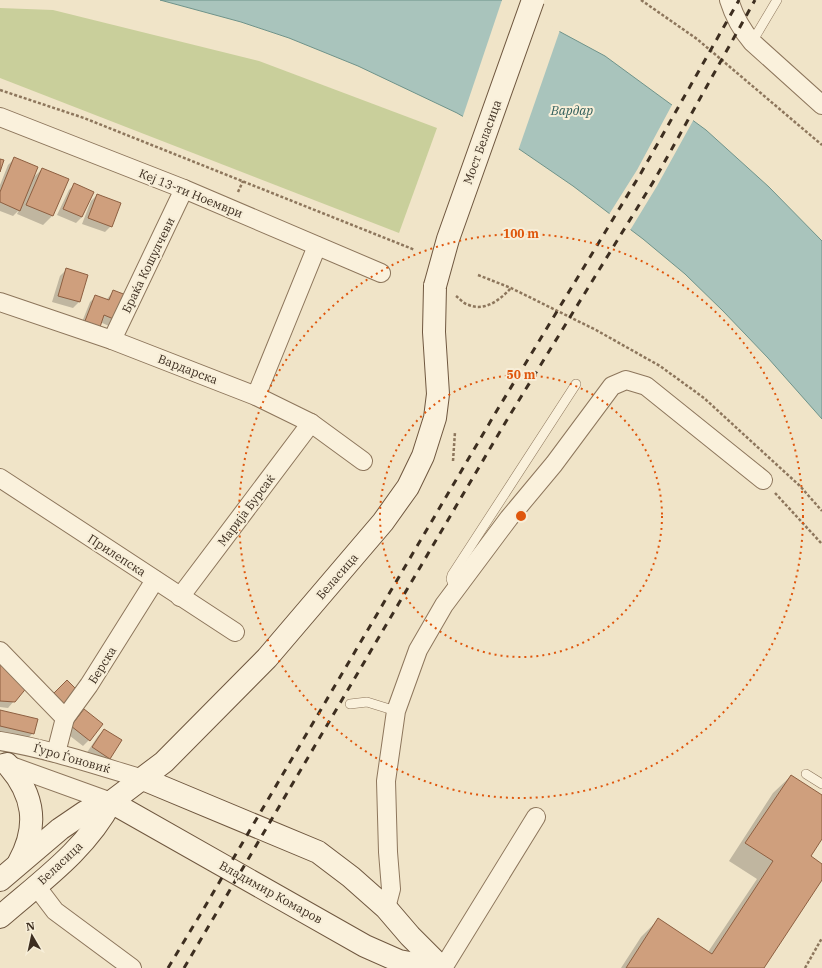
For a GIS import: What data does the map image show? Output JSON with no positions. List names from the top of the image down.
{
  "streets": {
    "street": [
      "Мост Беласица",
      "Кеј 13-ти Ноември",
      "Браќа Кошулчеви",
      "Вардарска",
      "Марија Бурсаќ",
      "Прилепска",
      "Беласица",
      "Берска",
      "Ѓуро Ѓоновиќ",
      "Владимир Комаров"
    ]
  },
  "crossings": [
    ["Мост Беласица", "Беласица"],
    ["Кеј 13-ти Ноември", "Браќа Кошулчеви"],
    ["Браќа Кошулчеви", "Вардарска"],
    ["Вардарска", "Марија Бурсаќ"],
    ["Марија Бурсаќ", "Прилепска"],
    ["Прилепска", "Берска"],
    ["Беласица", "Ѓуро Ѓоновиќ"],
    ["Беласица", "Владимир Комаров"],
    ["Берска", "Ѓуро Ѓоновиќ"]
  ],
  "water": ["Вардар"],
  "north": "top",
  "rings": ["100 m", "50 m"]
}
